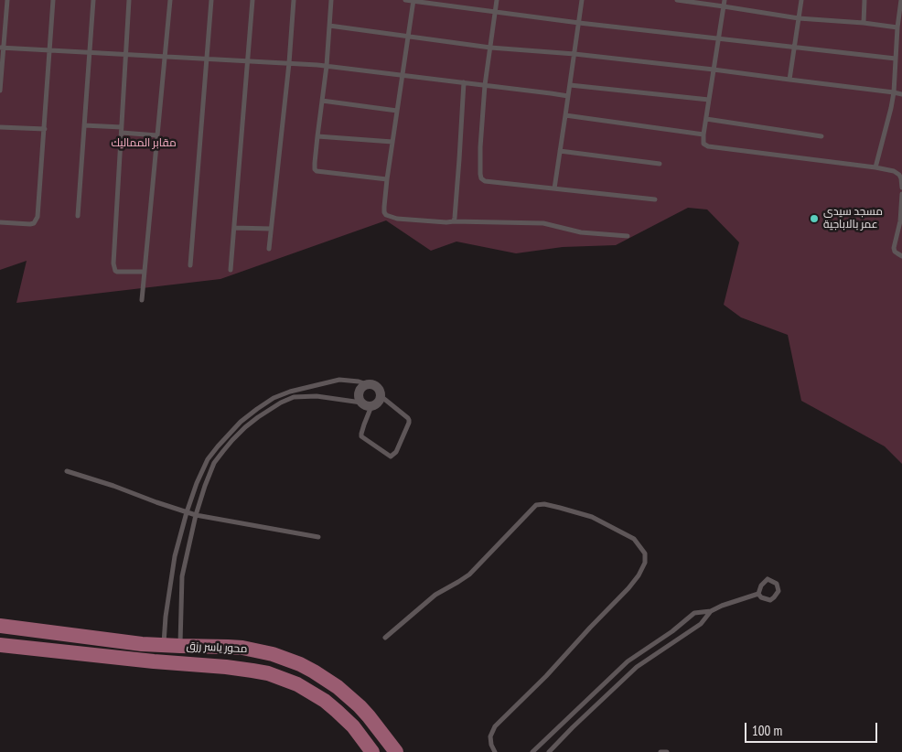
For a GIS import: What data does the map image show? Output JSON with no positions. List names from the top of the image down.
{
  "streets": {
    "main road": ["محور ياسر رزق"]
  },
  "parks": ["مقابر المماليك"],
  "places": ["مسجد سيدى عمر بالاباجية"],
  "scale_bar": "100 m"
}
